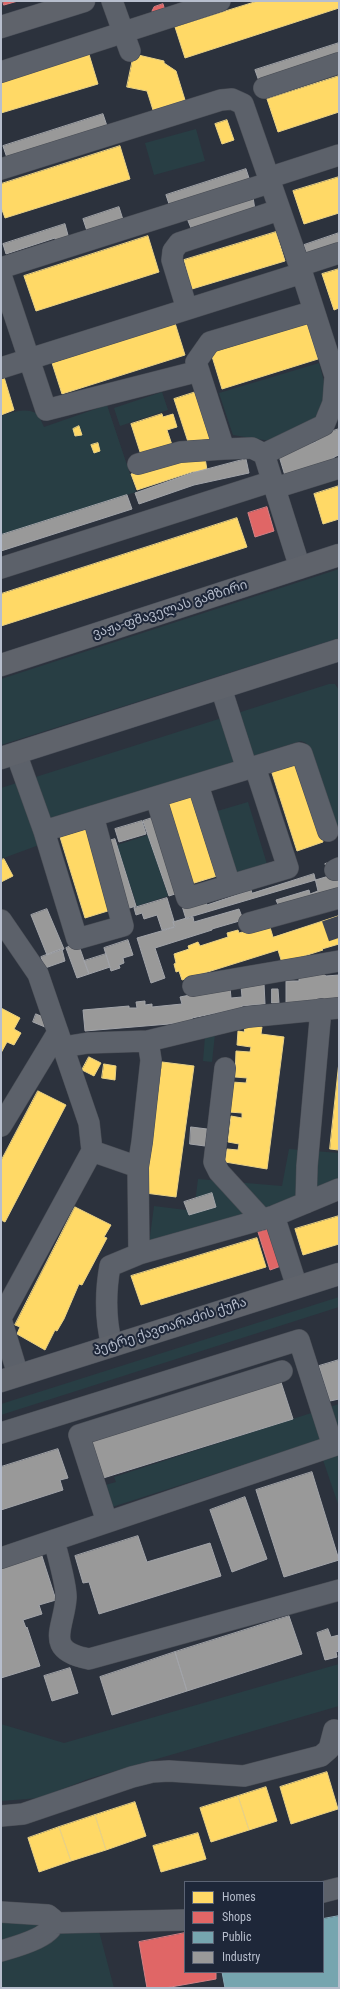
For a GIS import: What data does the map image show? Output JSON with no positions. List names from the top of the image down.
{
  "streets": {
    "main road": ["ვაჟა-ფშაველას გამზირი", "პეტრე ქავთარაძის ქუჩა"]
  },
  "legend": [
    "Homes",
    "Shops",
    "Public",
    "Industry"
  ]
}
